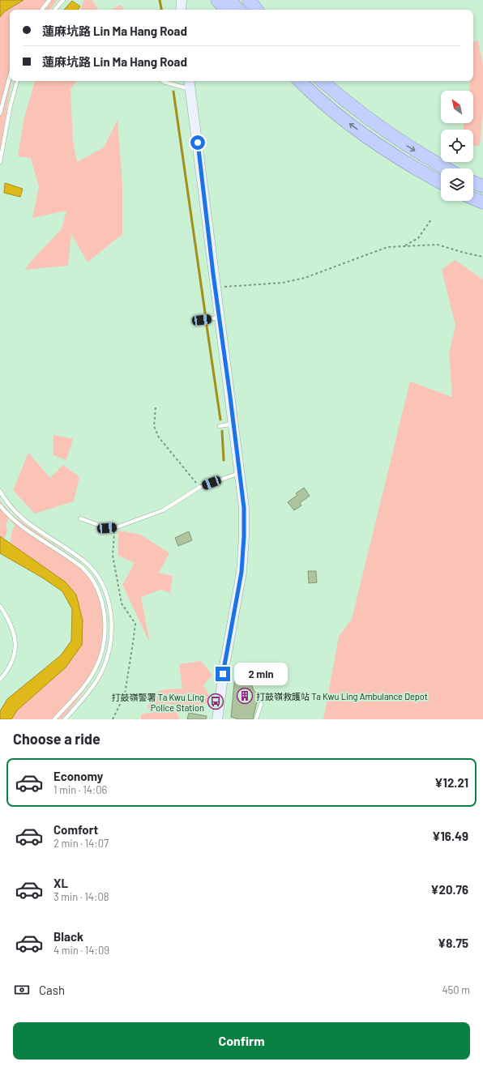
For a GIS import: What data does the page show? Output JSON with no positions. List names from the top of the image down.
{
  "places": {
    "building": ["打鼓嶺救護站 Ta Kwu Ling Ambulance Depot"],
    "bus stop": ["打鼓嶺警署 Ta Kwu Ling Police Station"]
  },
  "north": "top left",
  "page": {
    "banner": ["蓮麻坑路 Lin Ma Hang Road", "蓮麻坑路 Lin Ma Hang Road"],
    "bubble": "2 min",
    "heading": "Choose a ride",
    "list": [
      {
        "name": "Economy",
        "note": "1 min · 14:06",
        "value": "¥12.21"
      },
      {
        "name": "Comfort",
        "note": "2 min · 14:07",
        "value": "¥16.49"
      },
      {
        "name": "XL",
        "note": "3 min · 14:08",
        "value": "¥20.76"
      },
      {
        "name": "Black",
        "note": "4 min · 14:09",
        "value": "¥8.75"
      }
    ],
    "pay": ["Cash", "450 m"],
    "buttons": "Confirm"
  }
}
